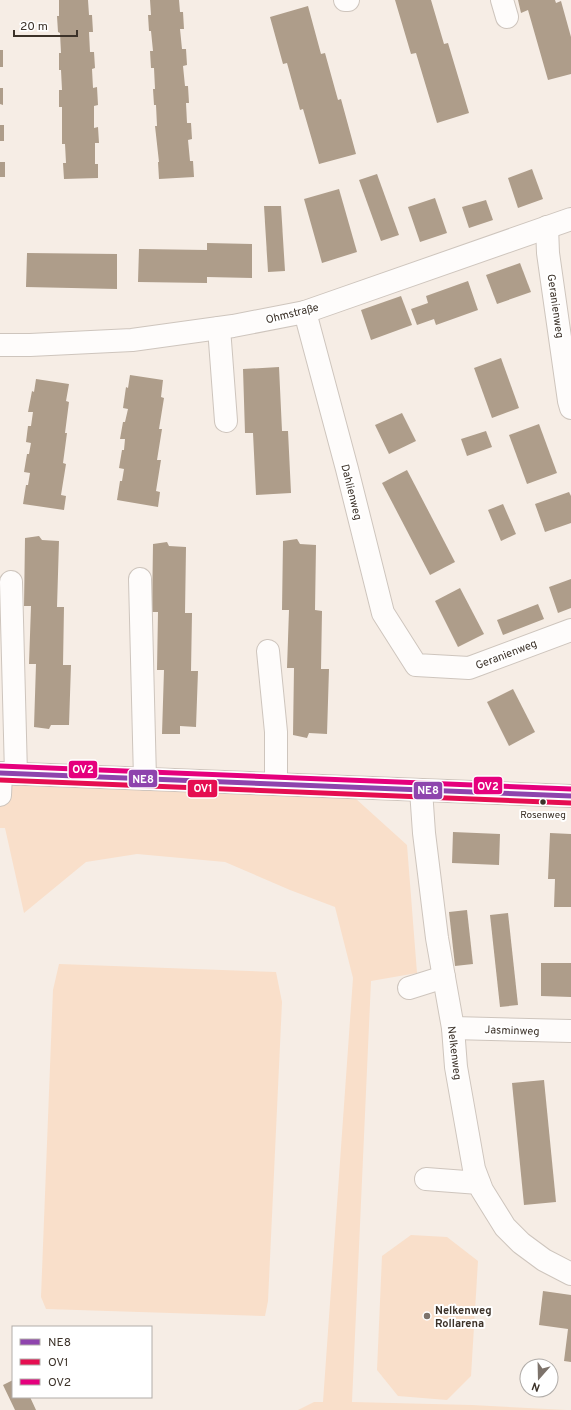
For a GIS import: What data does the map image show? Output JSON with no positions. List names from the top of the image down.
{
  "streets": {
    "street": [
      "Geranienweg",
      "Ohmstraße",
      "Dahlienweg",
      "Jasminweg",
      "Nelkenweg"
    ]
  },
  "crossings": [
    ["Geranienweg", "Ohmstraße"],
    ["Geranienweg", "Dahlienweg"],
    ["Ohmstraße", "Dahlienweg"],
    ["Jasminweg", "Nelkenweg"]
  ],
  "places": ["Rosenweg", "Nelkenweg Rollarena"],
  "lines": ["transit line OV2", "transit line NE8", "transit line OV1"],
  "legend": ["NE8", "OV1", "OV2"],
  "scale_bar": "20 m",
  "north": "bottom"
}
